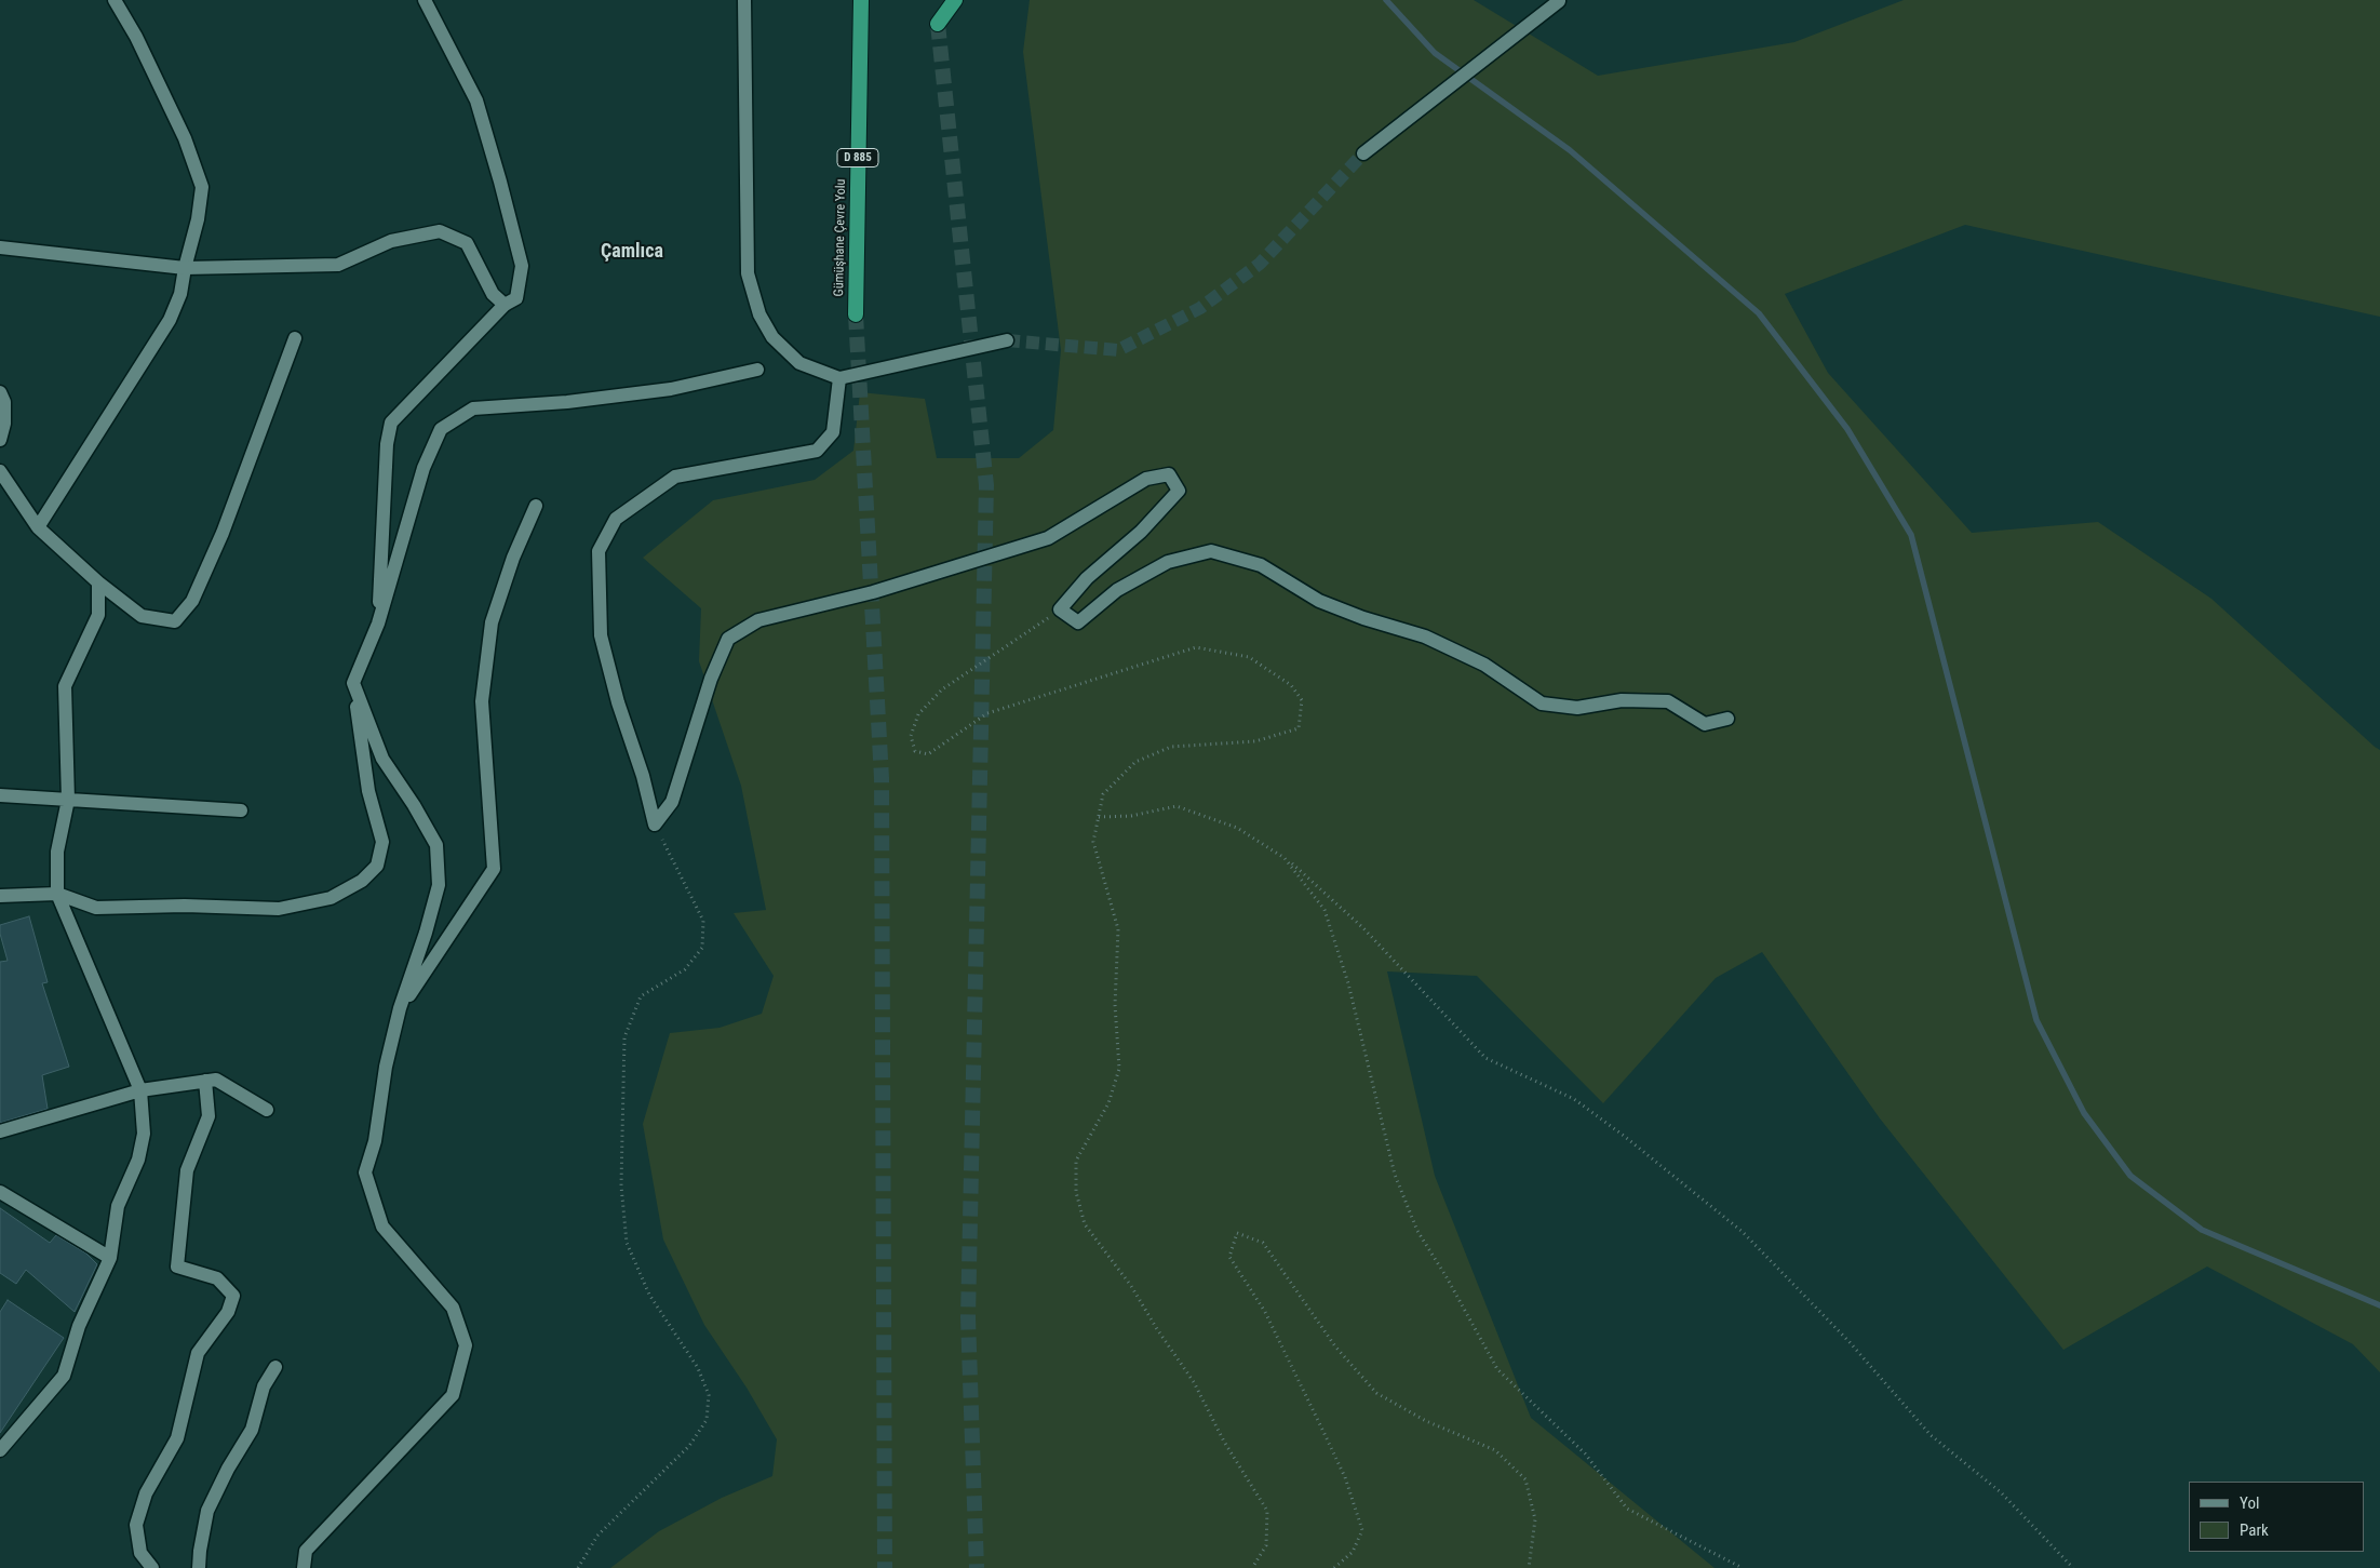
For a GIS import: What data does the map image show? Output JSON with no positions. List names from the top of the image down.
{
  "streets": {
    "highway": ["D 885", "Gümüşhane Çevre Yolu"]
  },
  "districts": ["Çamlıca"],
  "legend": ["Yol", "Park"]
}
